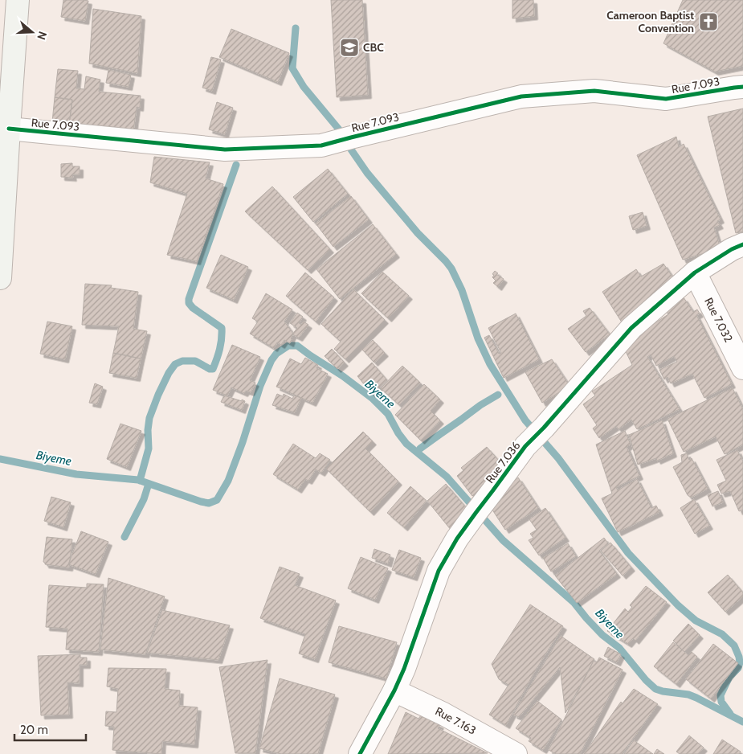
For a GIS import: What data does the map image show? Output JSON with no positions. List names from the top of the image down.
{
  "streets": {
    "street": [
      "Rue 7.093",
      "Rue 7.032",
      "Rue 7.036",
      "Rue 7.163"
    ]
  },
  "crossings": [
    ["Rue 7.032", "Rue 7.036"],
    ["Rue 7.036", "Rue 7.163"]
  ],
  "water": ["Biyeme"],
  "places": {
    "church": ["Cameroon Baptist Convention"],
    "school or university": ["CBC"]
  },
  "scale_bar": "20 m",
  "north": "right"
}
